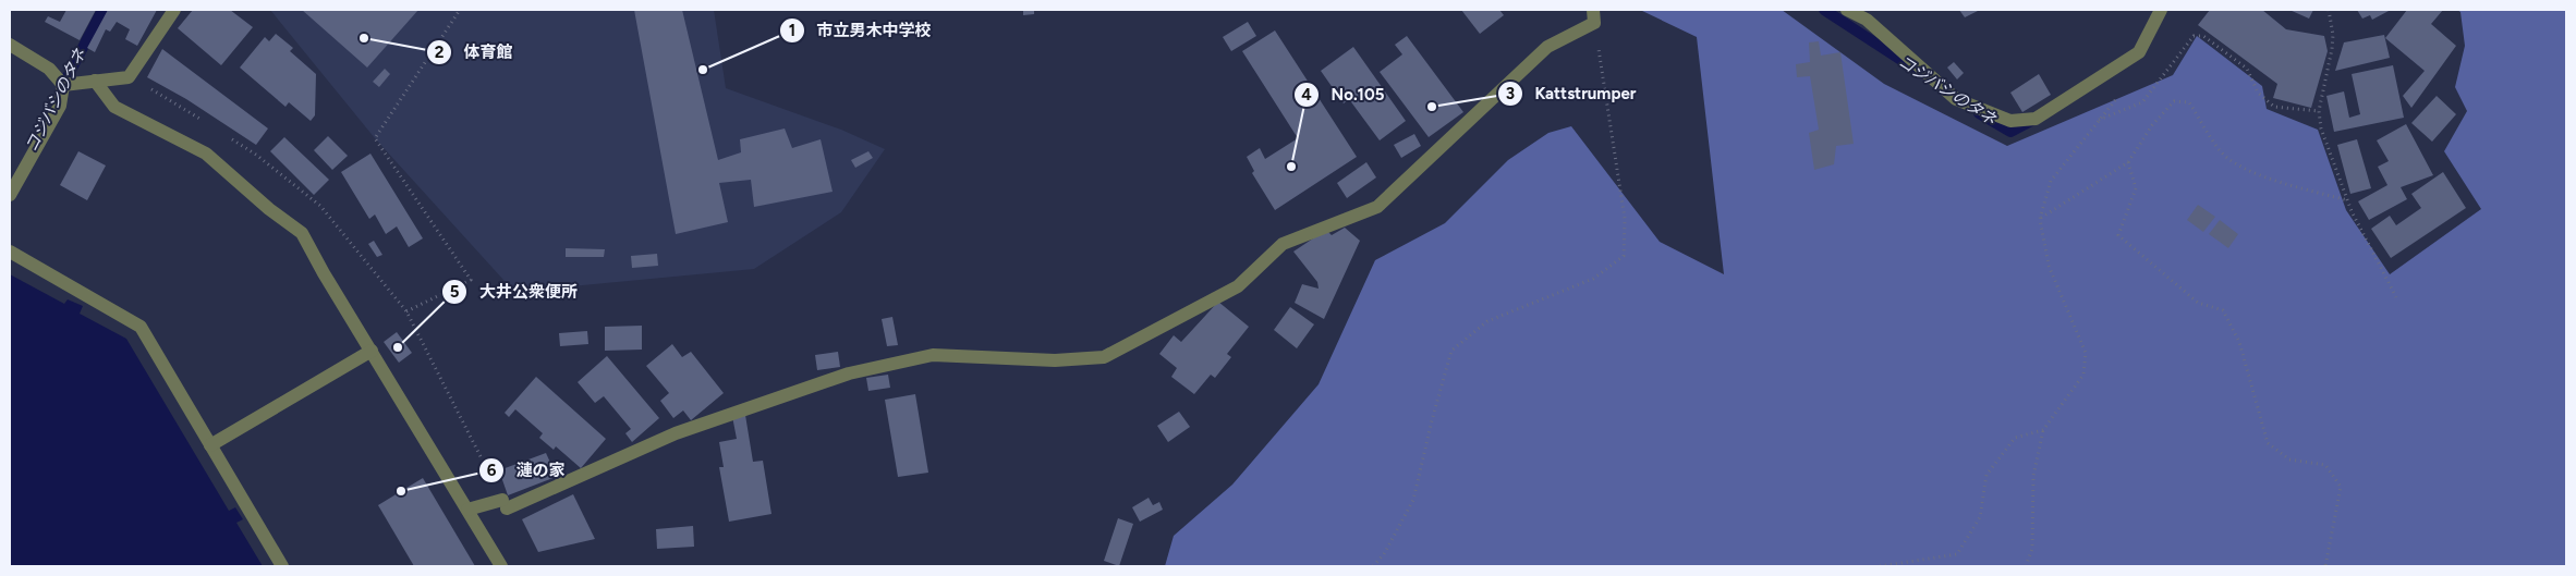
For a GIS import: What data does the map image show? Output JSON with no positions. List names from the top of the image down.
{
  "water": ["コジバシのタネ"],
  "places": [
    "体育館",
    "市立男木中学校",
    "Kattstrumper",
    "No.105",
    "大井公衆便所",
    "漣の家"
  ]
}
